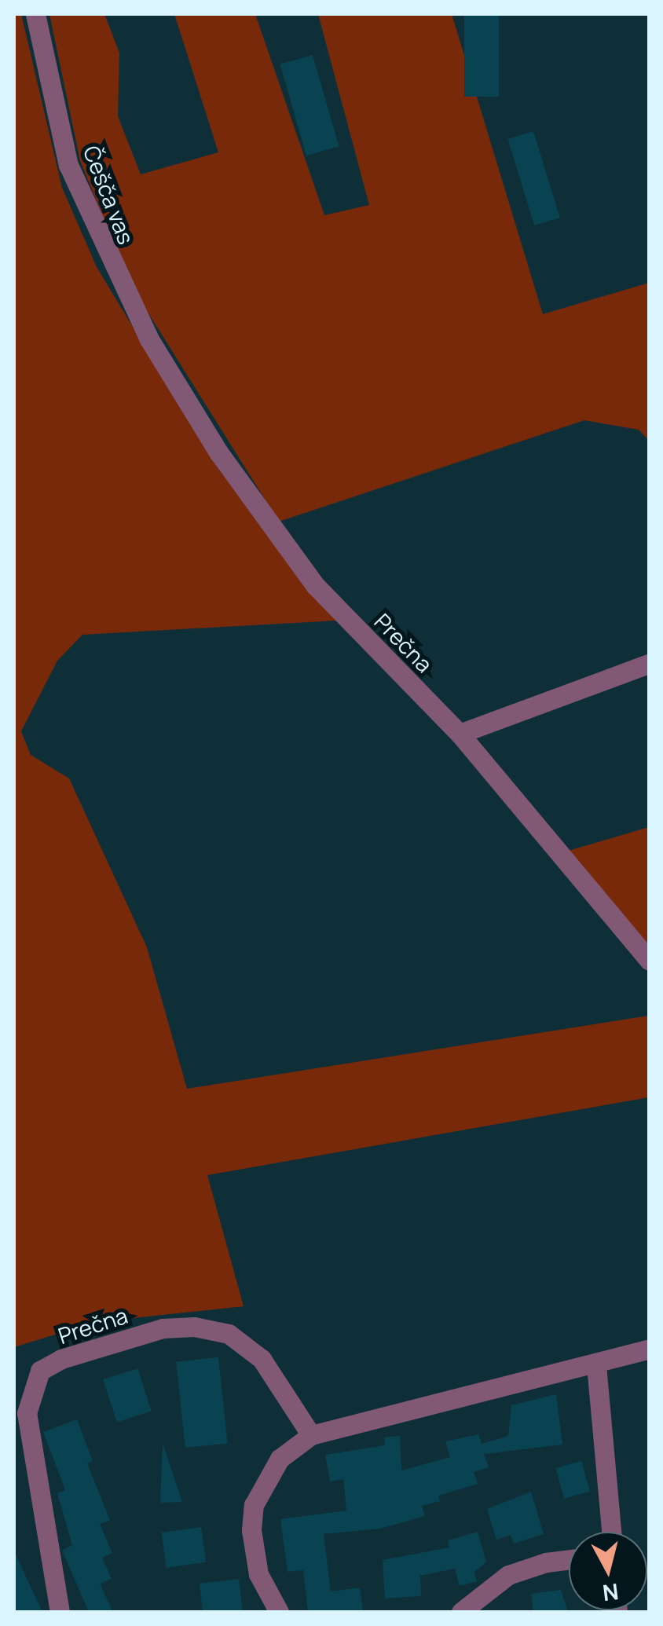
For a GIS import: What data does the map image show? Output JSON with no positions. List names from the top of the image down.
{
  "streets": {
    "street": ["Češča vas", "Prečna"]
  },
  "crossings": [
    ["Češča vas", "Prečna"]
  ],
  "north": "bottom"
}
